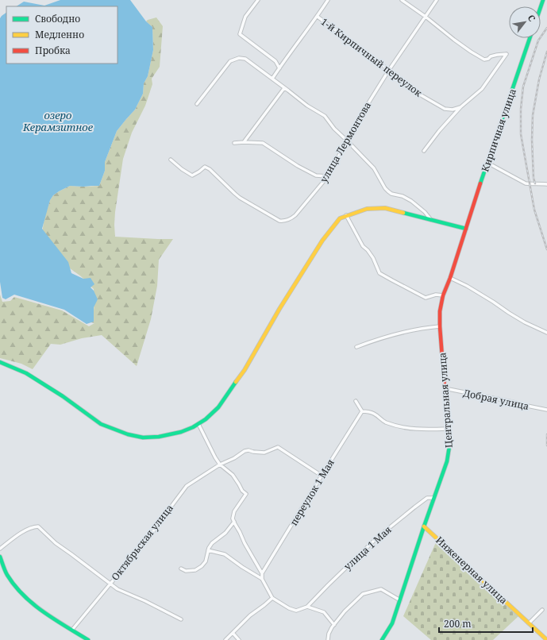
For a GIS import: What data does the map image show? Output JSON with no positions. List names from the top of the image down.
{
  "streets": {
    "street": [
      "1-й Кирпичный переулок",
      "Кирпичная улица",
      "улица Лермонтова",
      "Добрая улица",
      "Центральная улица",
      "переулок 1 Мая",
      "Октябрьская улица",
      "улица 1 Мая",
      "Инженерная улица"
    ]
  },
  "crossings": [
    ["1-й Кирпичный переулок", "улица Лермонтова"],
    ["Кирпичная улица", "Центральная улица"],
    ["Добрая улица", "Центральная улица"],
    ["Центральная улица", "улица 1 Мая"],
    ["Центральная улица", "Инженерная улица"],
    ["переулок 1 Мая", "Октябрьская улица"]
  ],
  "water": ["озеро Керамзитное"],
  "legend": ["Свободно", "Медленно", "Пробка"],
  "scale_bar": "200 m",
  "north": "top right"
}
